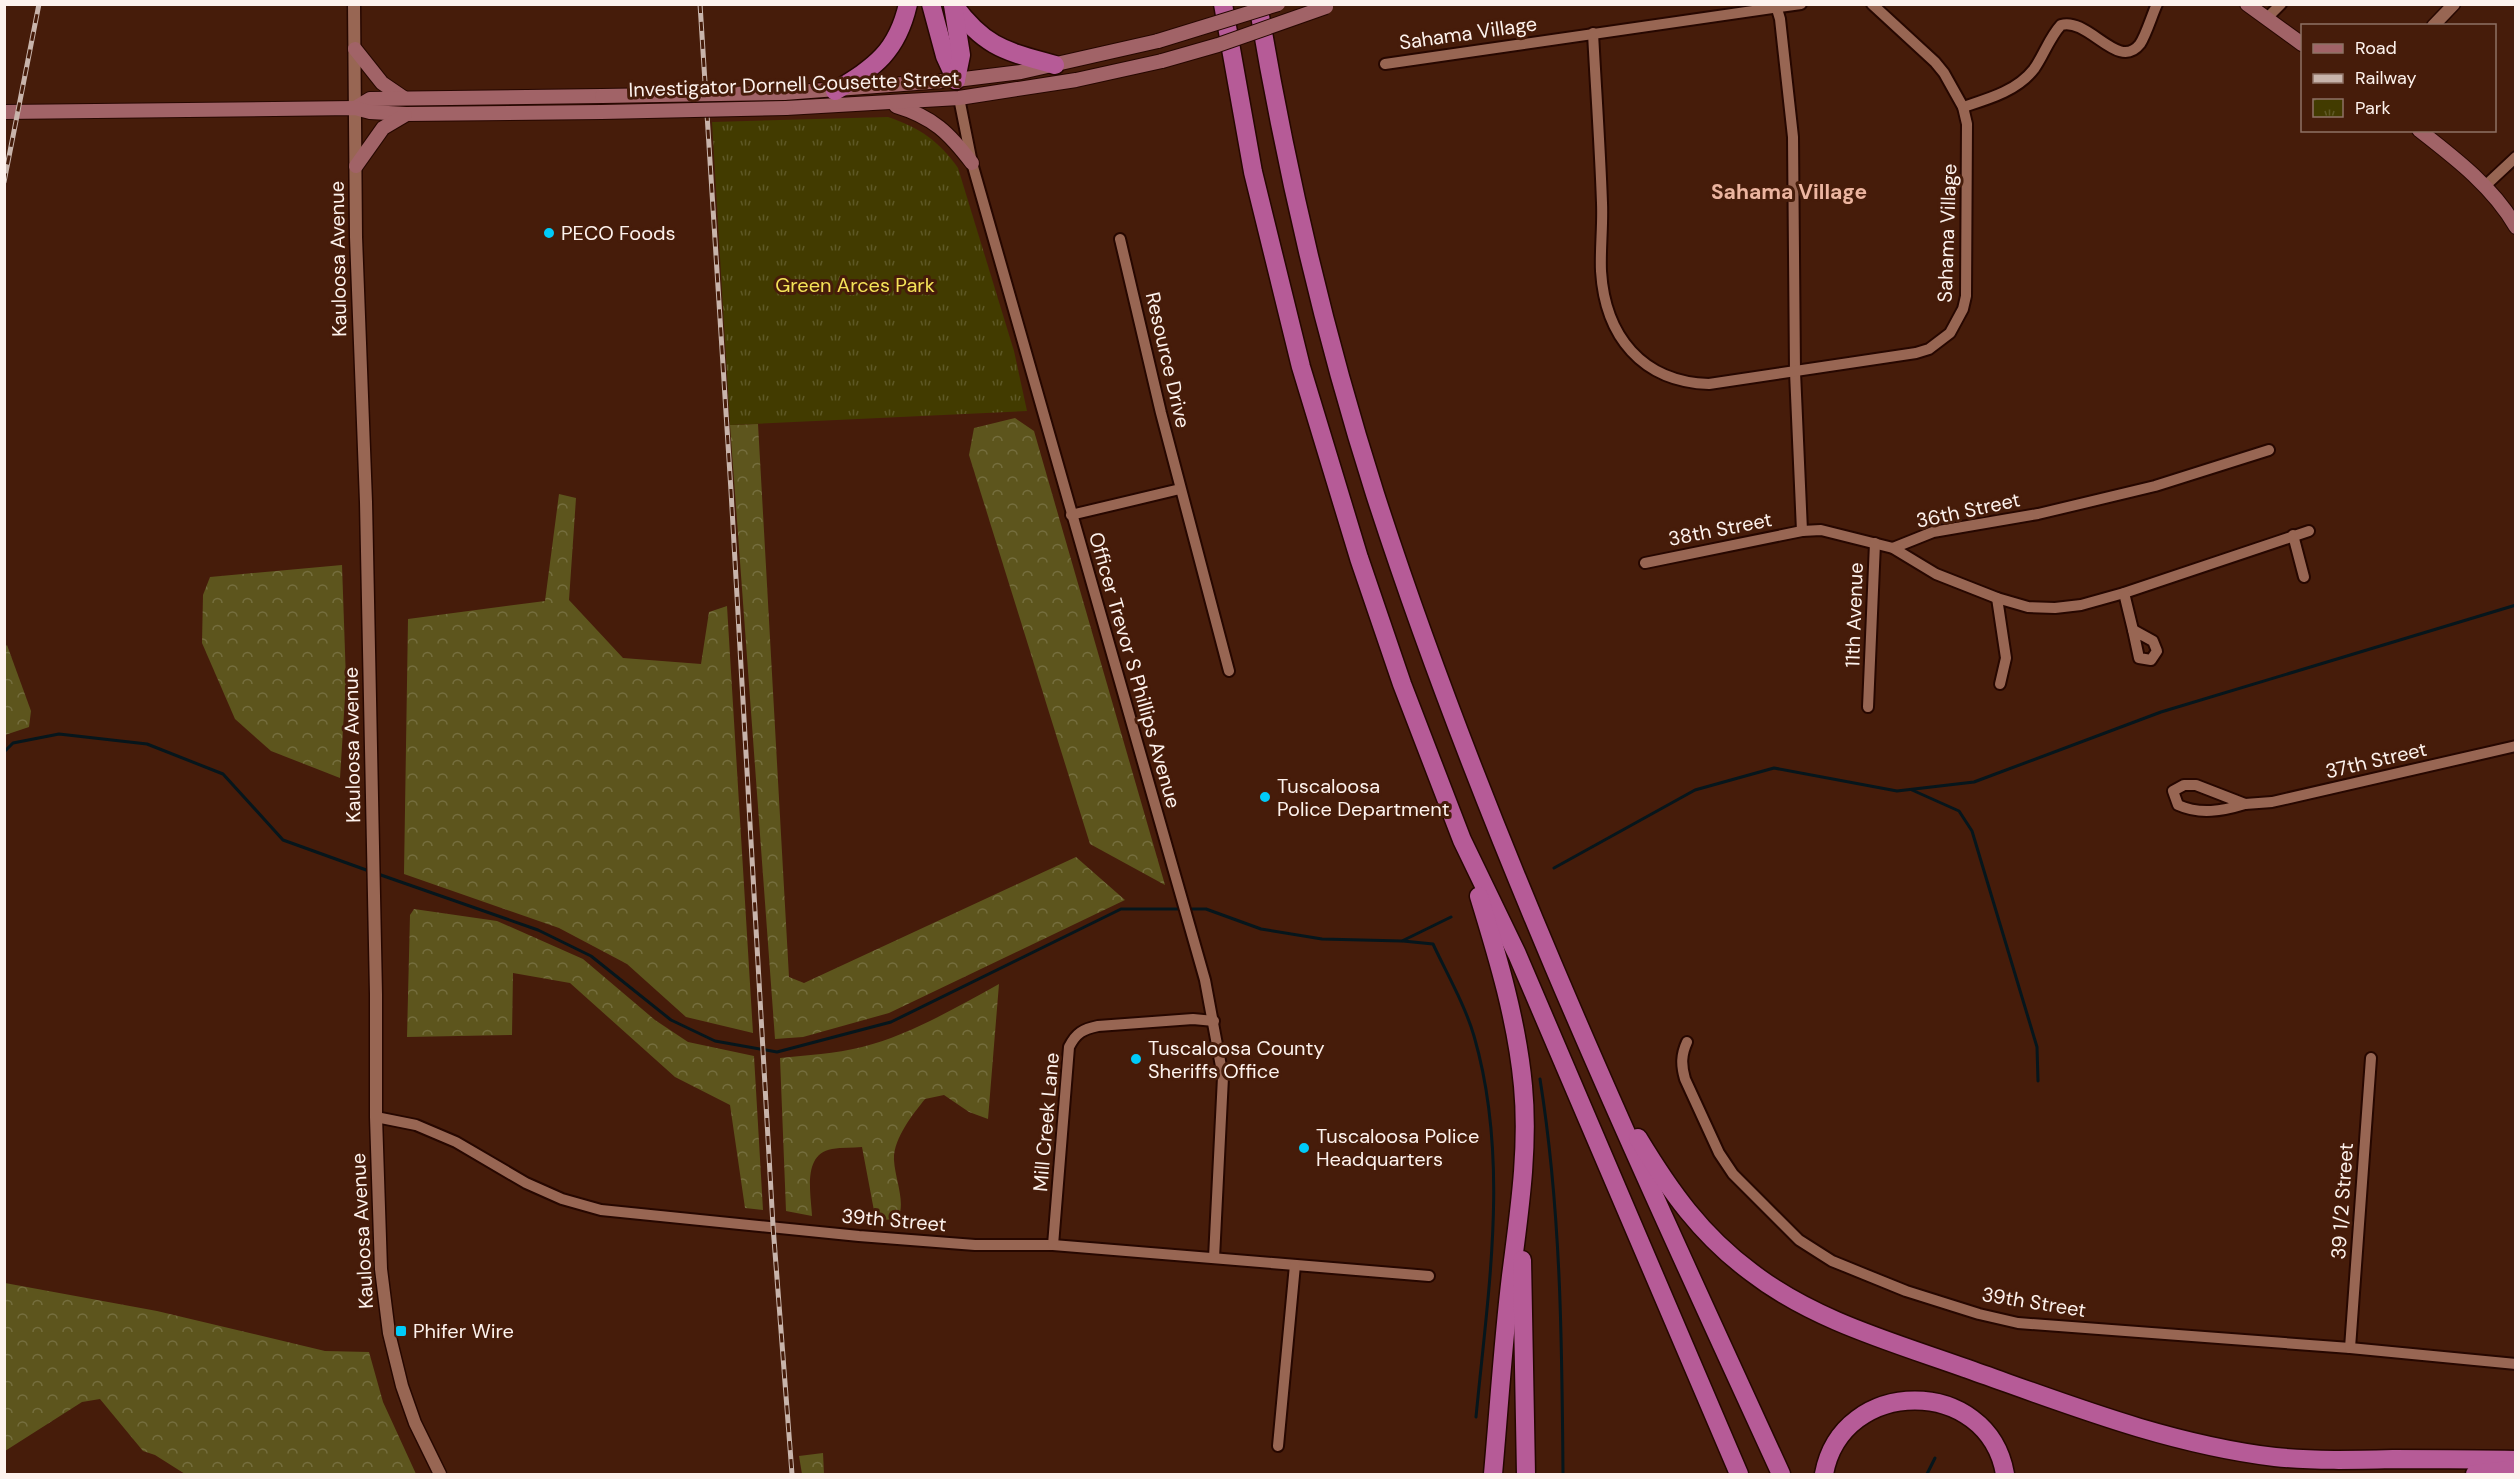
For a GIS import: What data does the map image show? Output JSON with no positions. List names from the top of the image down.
{
  "streets": {
    "main road": ["Investigator Dornell Cousette Street"],
    "street": [
      "Sahama Village",
      "Kauloosa Avenue",
      "Resource Drive",
      "36th Street",
      "38th Street",
      "11th Avenue",
      "Officer Trevor S Phillips Avenue",
      "37th Street",
      "Mill Creek Lane",
      "39 1/2 Street",
      "39th Street"
    ]
  },
  "crossings": [
    ["Investigator Dornell Cousette Street", "Kauloosa Avenue"],
    ["Investigator Dornell Cousette Street", "Officer Trevor S Phillips Avenue"],
    ["Kauloosa Avenue", "39th Street"],
    ["38th Street", "11th Avenue"],
    ["Officer Trevor S Phillips Avenue", "Mill Creek Lane"],
    ["Officer Trevor S Phillips Avenue", "39th Street"],
    ["Mill Creek Lane", "39th Street"],
    ["39 1/2 Street", "39th Street"]
  ],
  "districts": ["Sahama Village"],
  "parks": ["Green Arces Park"],
  "places": {
    "other": [
      "PECO Foods",
      "Tuscaloosa Police Department",
      "Tuscaloosa County Sheriffs Office",
      "Tuscaloosa Police Headquarters"
    ],
    "transit": ["Phifer Wire"]
  },
  "legend": ["Road", "Railway", "Park"]
}
